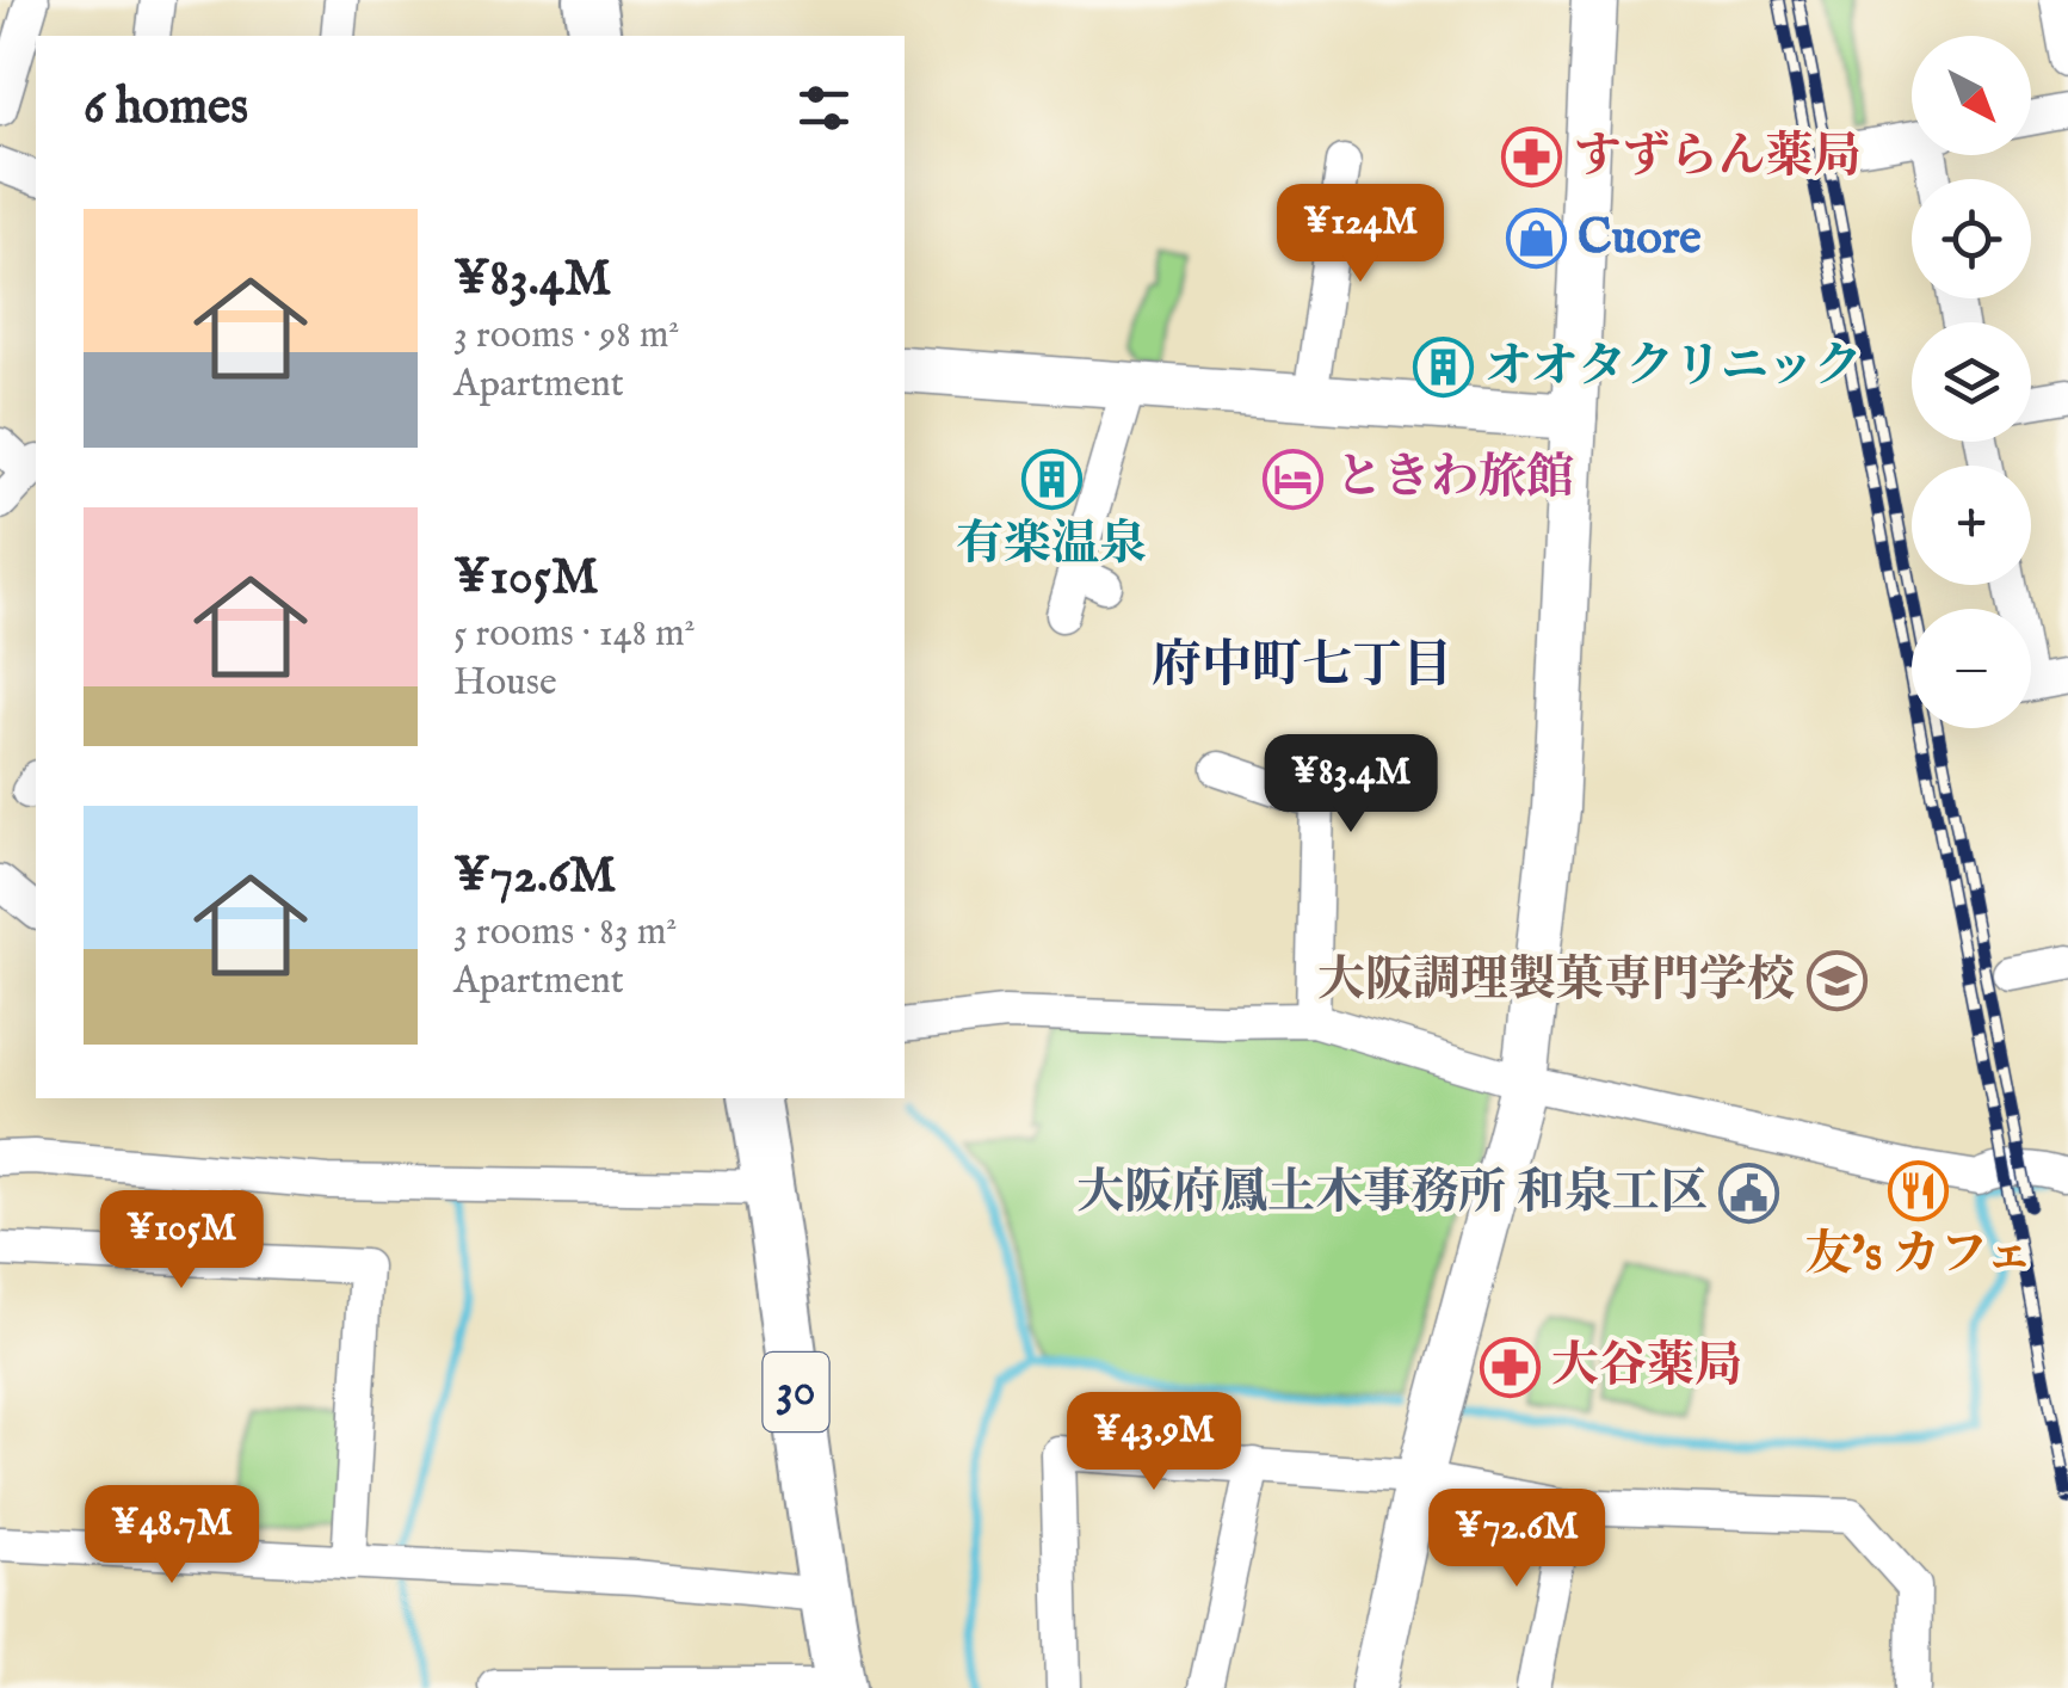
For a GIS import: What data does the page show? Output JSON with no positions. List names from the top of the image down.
{
  "streets": {
    "main road": ["30"]
  },
  "districts": ["府中町七丁目"],
  "places": {
    "pharmacy": ["すずらん薬局", "大谷薬局"],
    "shop": ["Cuore"],
    "building": ["オオタクリニック", "有楽温泉"],
    "hotel": ["ときわ旅館"],
    "school or university": ["大阪調理製菓専門学校"],
    "restaurant": ["友's カフェ"],
    "public building": ["大阪府鳳土木事務所 和泉工区"]
  },
  "north": "bottom right",
  "page": {
    "map_buttons": ["+", "−"],
    "heading": "6 homes",
    "list": [
      {
        "name": "¥83.4M",
        "note": "3 rooms · 98 m² · Apartment"
      },
      {
        "name": "¥105M",
        "note": "5 rooms · 148 m² · House"
      },
      {
        "name": "¥72.6M",
        "note": "3 rooms · 83 m² · Apartment"
      }
    ],
    "price": [
      "¥124M",
      "¥83.4M",
      "¥105M",
      "¥43.9M",
      "¥48.7M",
      "¥72.6M"
    ]
  }
}
